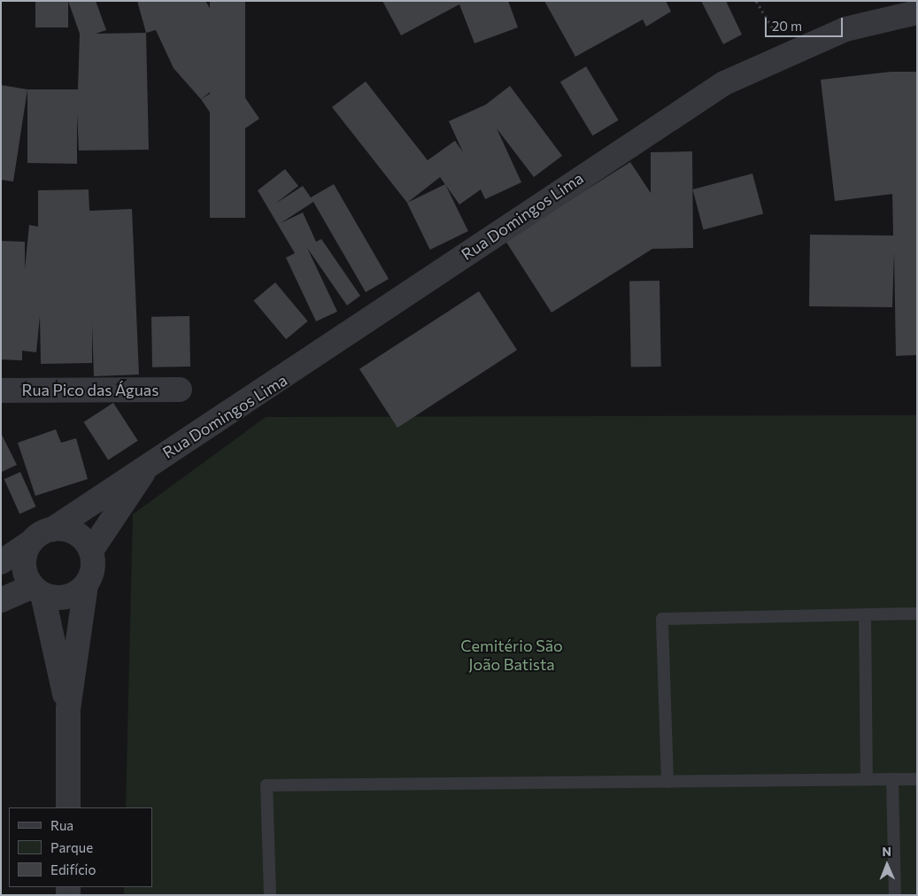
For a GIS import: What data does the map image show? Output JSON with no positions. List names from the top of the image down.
{
  "streets": {
    "street": ["Rua Domingos Lima", "Rua Pico das Águas"]
  },
  "parks": ["Cemitério São João Batista"],
  "legend": ["Rua", "Parque", "Edifício"],
  "scale_bar": "20 m",
  "north": "top"
}
